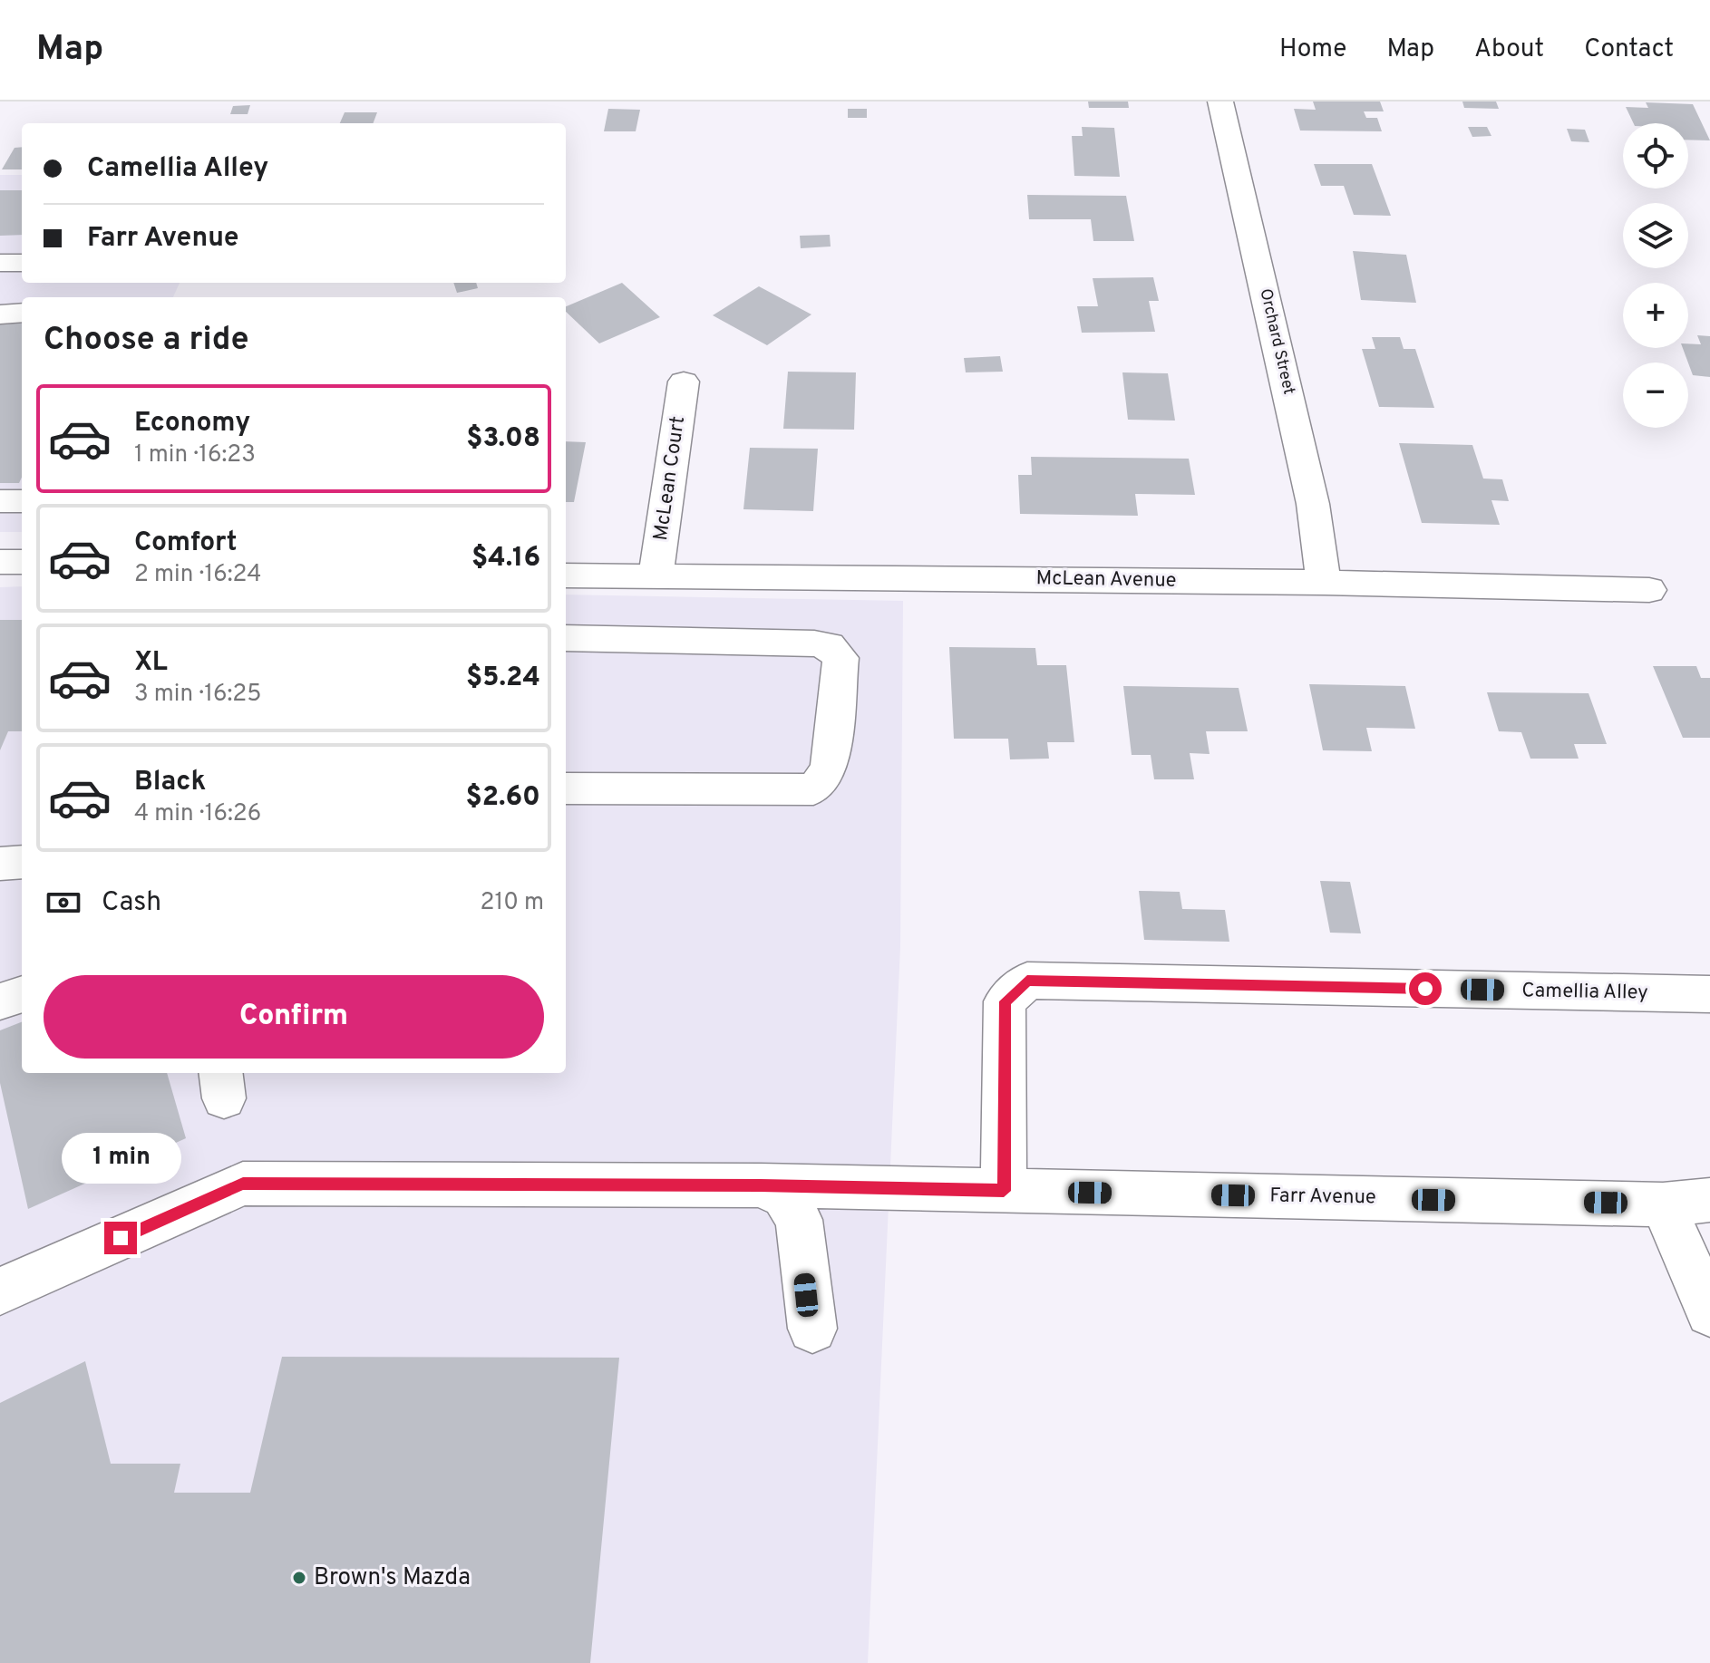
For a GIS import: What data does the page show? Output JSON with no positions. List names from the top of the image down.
{
  "streets": {
    "street": [
      "Orchard Street",
      "McLean Court",
      "McLean Avenue",
      "Camellia Alley",
      "Farr Avenue"
    ]
  },
  "crossings": [
    ["Orchard Street", "McLean Avenue"],
    ["McLean Court", "McLean Avenue"],
    ["Camellia Alley", "Farr Avenue"]
  ],
  "places": ["Brown's Mazda"],
  "page": {
    "header": "Map",
    "nav": [
      "Home",
      "Map",
      "About",
      "Contact"
    ],
    "map_buttons": ["+", "−"],
    "banner": ["Camellia Alley", "Farr Avenue"],
    "heading": "Choose a ride",
    "list": [
      {
        "name": "Economy",
        "note": "1 min · 16:23",
        "value": "$3.08"
      },
      {
        "name": "Comfort",
        "note": "2 min · 16:24",
        "value": "$4.16"
      },
      {
        "name": "XL",
        "note": "3 min · 16:25",
        "value": "$5.24"
      },
      {
        "name": "Black",
        "note": "4 min · 16:26",
        "value": "$2.60"
      }
    ],
    "pay": ["Cash", "210 m"],
    "buttons": "Confirm",
    "bubble": "1 min"
  }
}
